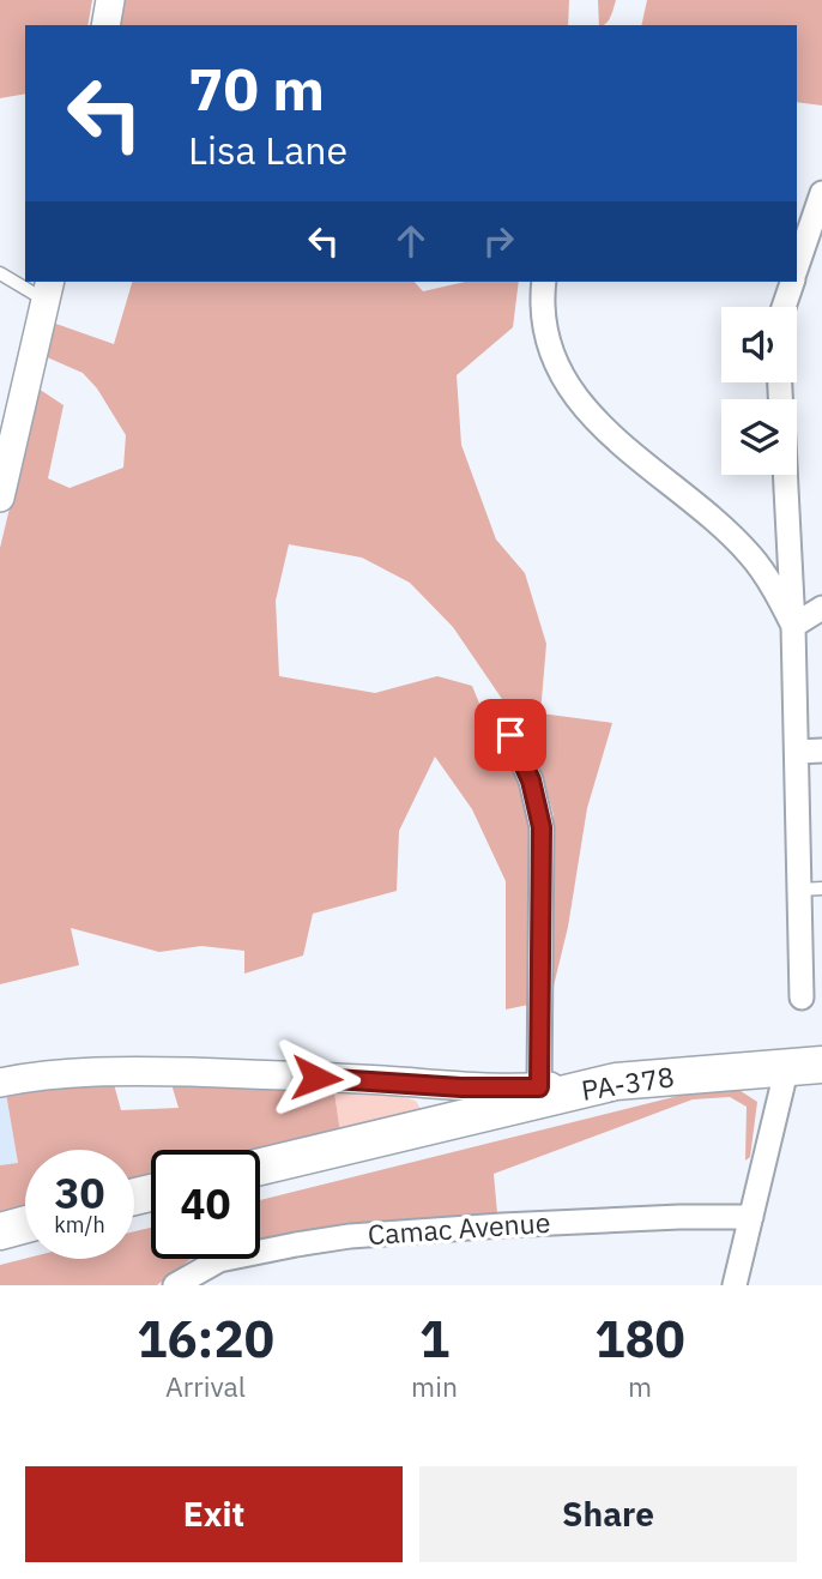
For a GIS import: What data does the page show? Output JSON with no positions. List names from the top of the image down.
{
  "streets": {
    "main road": ["PA-378"],
    "street": ["Camac Avenue"]
  },
  "page": {
    "turn": ["70 m", "Lisa Lane"],
    "speed": "30 km/h",
    "limit": "40",
    "eta": [
      "16:20",
      "Arrival",
      "1",
      "min",
      "180",
      "m"
    ],
    "buttons": ["Exit", "Share"]
  }
}
